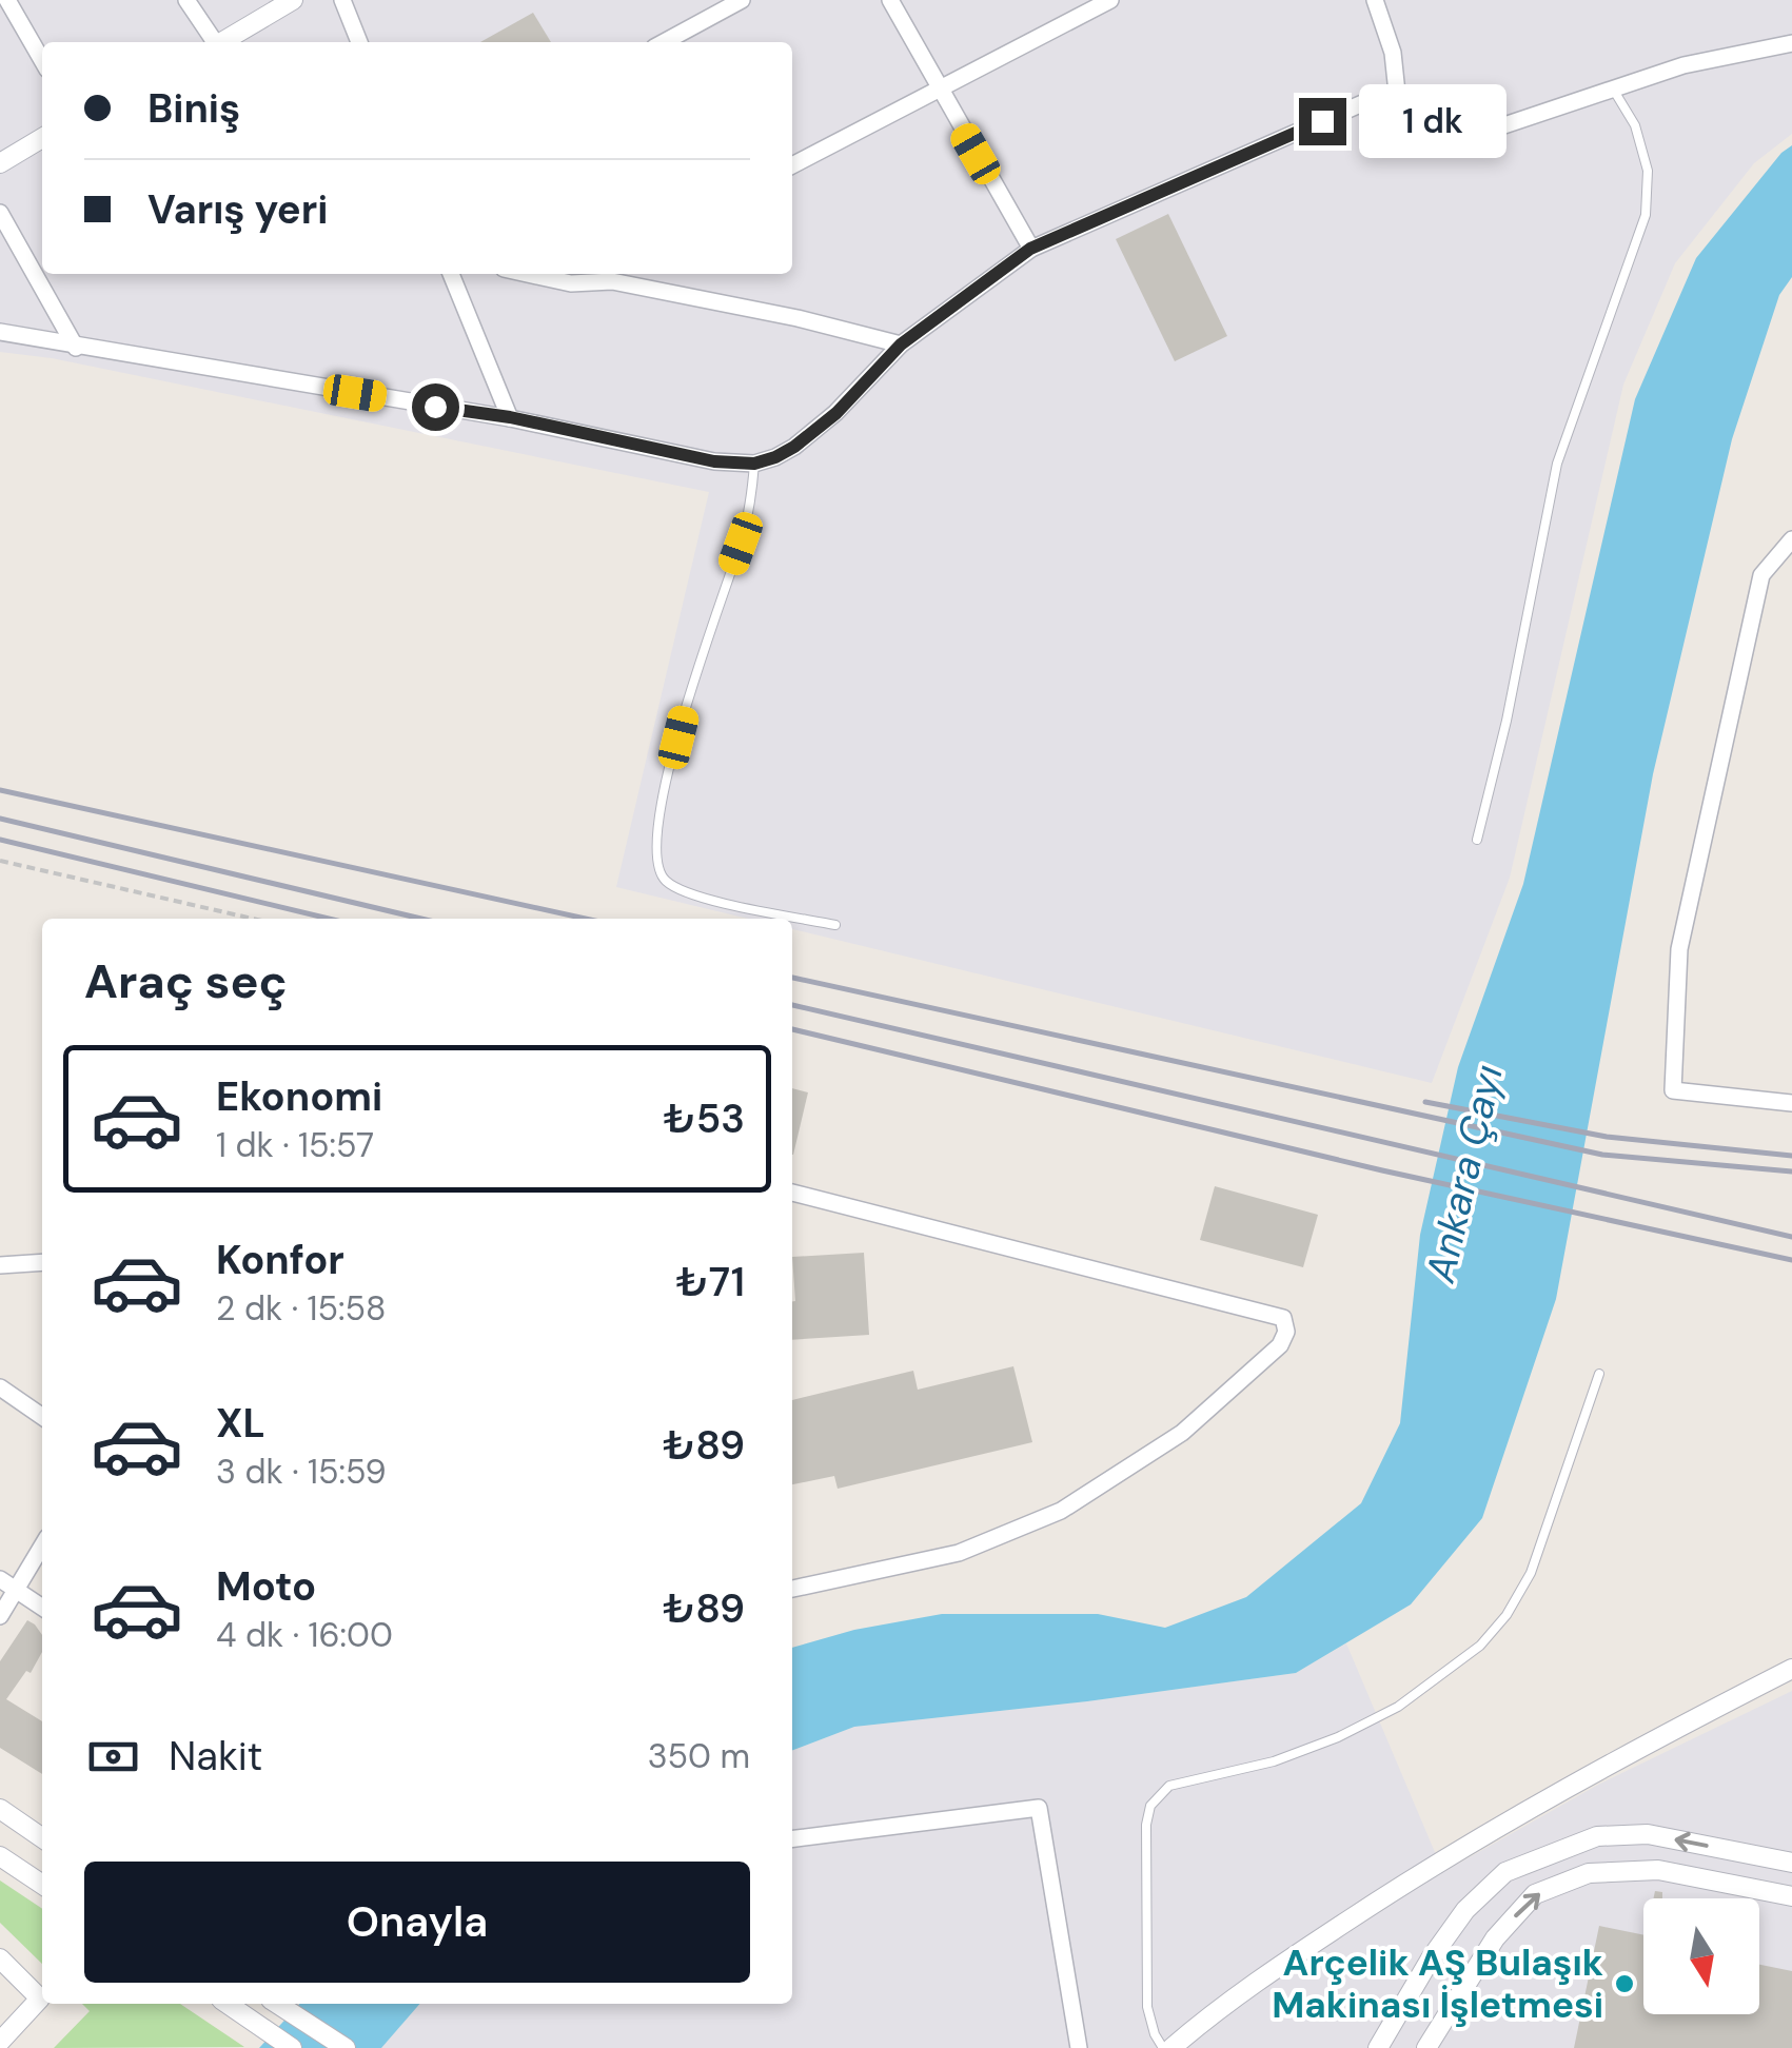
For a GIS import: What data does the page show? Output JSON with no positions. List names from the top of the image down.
{
  "water": ["Ankara Çayı"],
  "places": ["Arçelik AŞ Bulaşık Makinası İşletmesi"],
  "north": "bottom",
  "page": {
    "banner": ["Biniş", "Varış yeri"],
    "bubble": "1 dk",
    "heading": "Araç seç",
    "list": [
      {
        "name": "Ekonomi",
        "note": "1 dk · 15:57",
        "value": "₺53"
      },
      {
        "name": "Konfor",
        "note": "2 dk · 15:58",
        "value": "₺71"
      },
      {
        "name": "XL",
        "note": "3 dk · 15:59",
        "value": "₺89"
      },
      {
        "name": "Moto",
        "note": "4 dk · 16:00",
        "value": "₺89"
      }
    ],
    "pay": ["Nakit", "350 m"],
    "buttons": "Onayla"
  }
}
